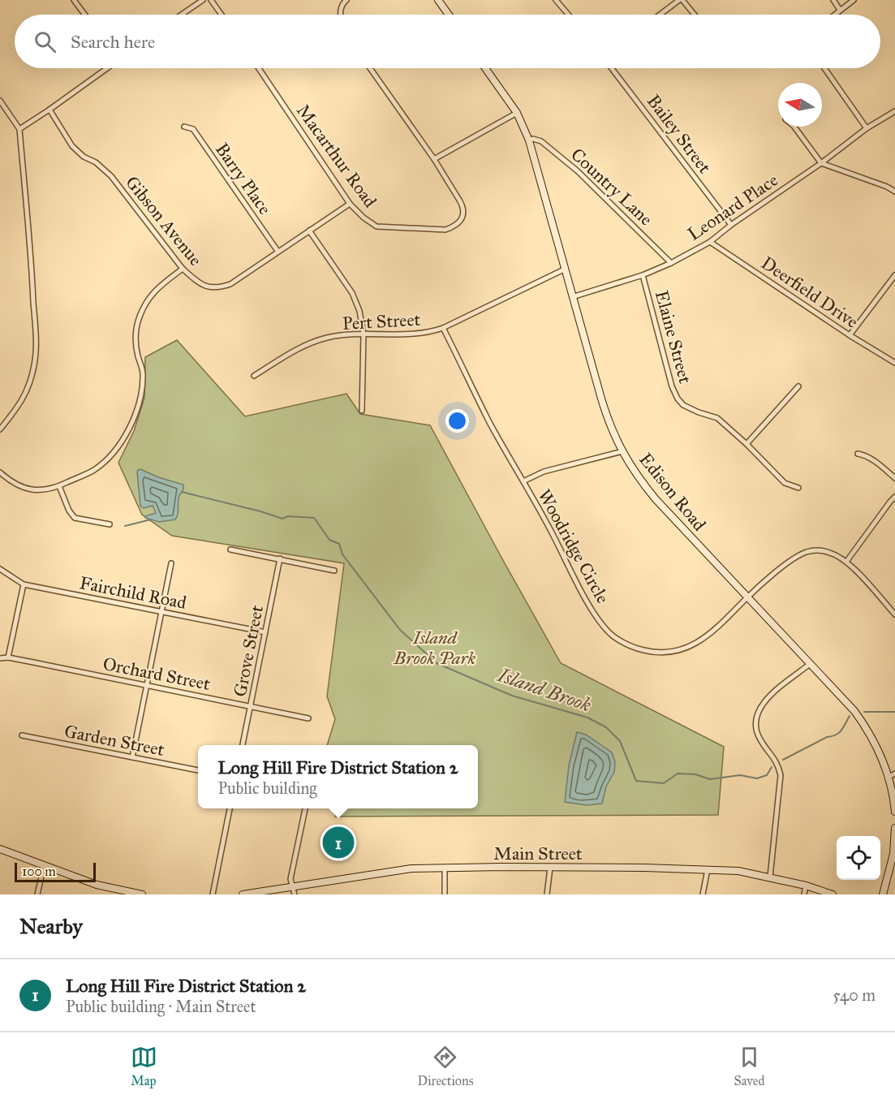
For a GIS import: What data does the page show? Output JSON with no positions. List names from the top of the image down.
{
  "streets": {
    "street": [
      "Bailey Street",
      "Macarthur Road",
      "Barry Place",
      "Country Lane",
      "Leonard Place",
      "Gibson Avenue",
      "Deerfield Drive",
      "Pert Street",
      "Elaine Street",
      "Edison Road",
      "Woodridge Circle",
      "Fairchild Road",
      "Grove Street",
      "Orchard Street",
      "Garden Street",
      "Main Street"
    ]
  },
  "crossings": [
    ["Bailey Street", "Leonard Place"],
    ["Macarthur Road", "Gibson Avenue"],
    ["Barry Place", "Gibson Avenue"],
    ["Country Lane", "Leonard Place"],
    ["Country Lane", "Edison Road"],
    ["Leonard Place", "Deerfield Drive"],
    ["Leonard Place", "Elaine Street"],
    ["Leonard Place", "Edison Road"],
    ["Pert Street", "Edison Road"],
    ["Pert Street", "Woodridge Circle"],
    ["Edison Road", "Woodridge Circle"],
    ["Fairchild Road", "Grove Street"],
    ["Grove Street", "Orchard Street"]
  ],
  "water": ["Island Brook"],
  "parks": ["Island Brook Park"],
  "scale_bar": "100 m",
  "north": "left",
  "page": {
    "search": "Search here",
    "popup": ["Long Hill Fire District Station 2", "Public building"],
    "pins": "1",
    "scale": "100 m",
    "heading": "Nearby",
    "list": [
      {
        "mark": "1",
        "name": "Long Hill Fire District Station 2",
        "note": "Public building · Main Street",
        "value": "540 m"
      }
    ],
    "nav": ["Map", "Directions", "Saved"]
  }
}
